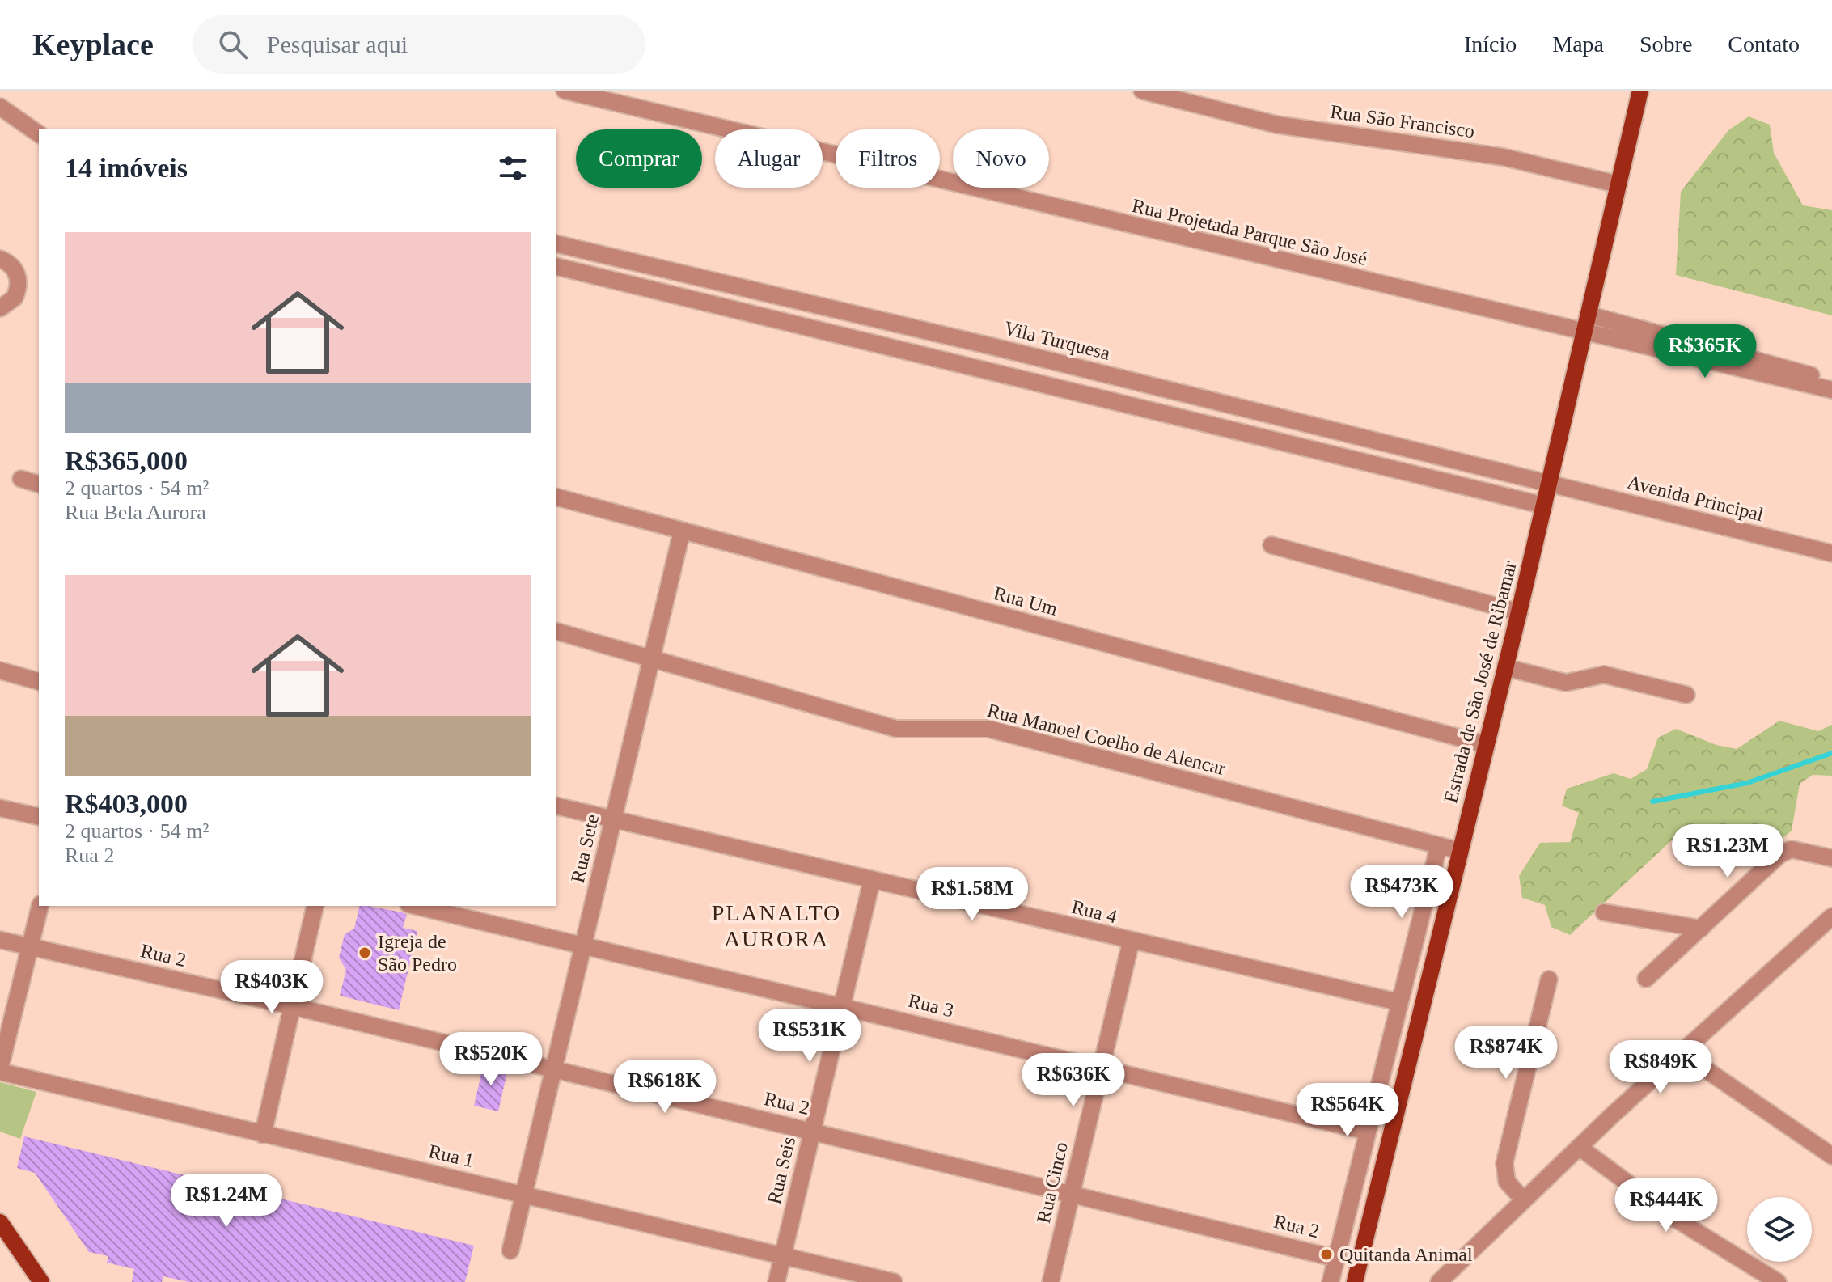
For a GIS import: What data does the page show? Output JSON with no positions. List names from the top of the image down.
{
  "streets": {
    "main road": ["Estrada de São José de Ribamar"],
    "street": [
      "Rua São Francisco",
      "Rua Projetada Parque São José",
      "Vila Turquesa",
      "Avenida Principal",
      "Rua Um",
      "Rua Manoel Coelho de Alencar",
      "Rua Sete",
      "Rua 4",
      "Rua 2",
      "Rua 3",
      "Rua 1",
      "Rua Seis",
      "Rua Cinco"
    ]
  },
  "crossings": [
    ["Rua São Francisco", "Estrada de São José de Ribamar"],
    ["Rua Projetada Parque São José", "Estrada de São José de Ribamar"],
    ["Vila Turquesa", "Avenida Principal"],
    ["Vila Turquesa", "Estrada de São José de Ribamar"],
    ["Avenida Principal", "Estrada de São José de Ribamar"],
    ["Rua Um", "Estrada de São José de Ribamar"],
    ["Rua Um", "Rua Sete"],
    ["Estrada de São José de Ribamar", "Rua Manoel Coelho de Alencar"],
    ["Rua Manoel Coelho de Alencar", "Rua Sete"],
    ["Rua Sete", "Rua 4"],
    ["Rua Sete", "Rua 2"],
    ["Rua Sete", "Rua 3"],
    ["Rua Sete", "Rua 1"],
    ["Rua 4", "Rua Seis"],
    ["Rua 4", "Rua Cinco"],
    ["Rua 2", "Rua Seis"],
    ["Rua 2", "Rua Cinco"],
    ["Rua 3", "Rua Seis"],
    ["Rua 3", "Rua Cinco"],
    ["Rua 1", "Rua Seis"]
  ],
  "districts": ["PLANALTO AURORA"],
  "places": ["Igreja de São Pedro", "Quitanda Animal"],
  "page": {
    "header": "Keyplace",
    "search": "Pesquisar aqui",
    "nav": [
      "Início",
      "Mapa",
      "Sobre",
      "Contato"
    ],
    "chip": [
      "Comprar",
      "Alugar",
      "Filtros",
      "Novo"
    ],
    "heading": "14 imóveis",
    "list": [
      {
        "name": "R$365,000",
        "note": "2 quartos · 54 m² · Rua Bela Aurora"
      },
      {
        "name": "R$403,000",
        "note": "2 quartos · 54 m² · Rua 2"
      }
    ],
    "price": [
      "R$365K",
      "R$1.23M",
      "R$473K",
      "R$1.58M",
      "R$403K",
      "R$531K",
      "R$874K",
      "R$520K",
      "R$849K",
      "R$636K",
      "R$618K",
      "R$564K",
      "R$1.24M",
      "R$444K"
    ]
  }
}
